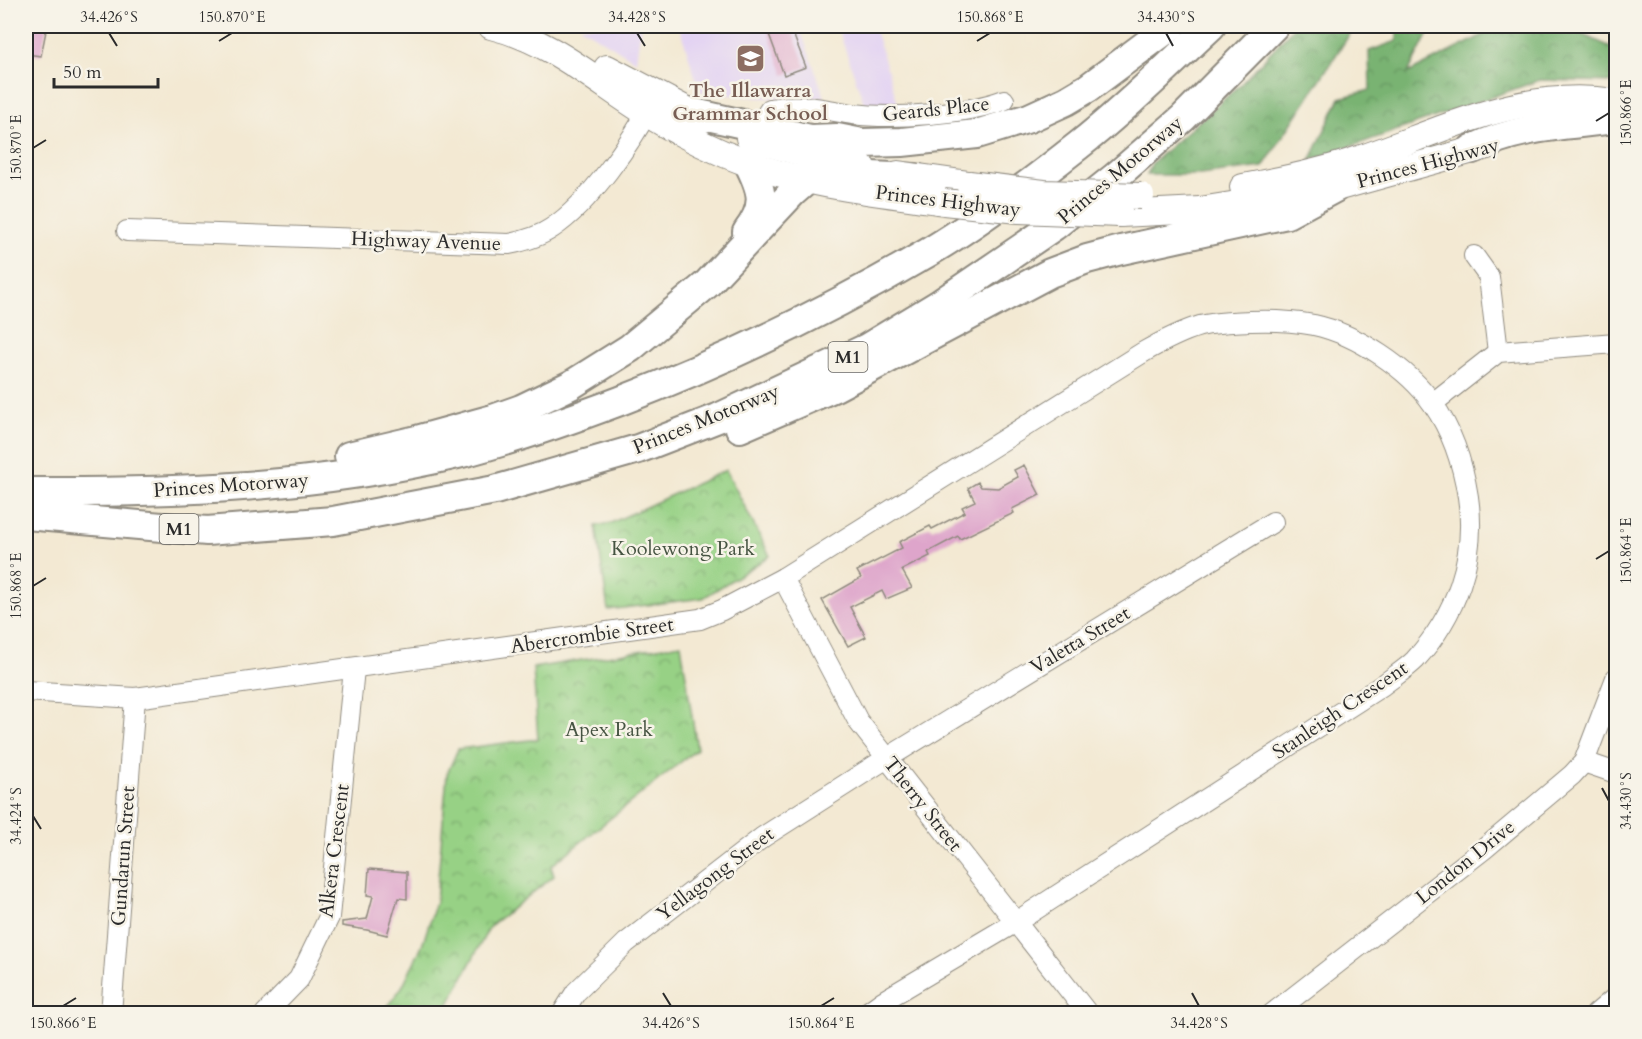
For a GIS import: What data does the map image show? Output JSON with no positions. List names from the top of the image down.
{
  "streets": {
    "highway": ["Princes Motorway", "M1"],
    "main road": ["Princes Highway"],
    "street": [
      "Geards Place",
      "Highway Avenue",
      "Abercrombie Street",
      "Valetta Street",
      "Stanleigh Crescent",
      "Therry Street",
      "Alkera Crescent",
      "Gundarun Street",
      "London Drive",
      "Yellagong Street"
    ]
  },
  "crossings": [
    ["Geards Place", "Princes Highway"],
    ["Princes Highway", "Highway Avenue"],
    ["Abercrombie Street", "Stanleigh Crescent"],
    ["Abercrombie Street", "Therry Street"],
    ["Abercrombie Street", "Alkera Crescent"],
    ["Abercrombie Street", "Gundarun Street"],
    ["Valetta Street", "Therry Street"],
    ["Valetta Street", "Yellagong Street"],
    ["Stanleigh Crescent", "Therry Street"],
    ["Therry Street", "Yellagong Street"]
  ],
  "parks": ["Koolewong Park", "Apex Park"],
  "places": {
    "school or university": ["The Illawarra Grammar School"]
  },
  "scale_bar": "50 m",
  "coordinates": [
    "34.426°S",
    "150.870°E",
    "34.428°S",
    "150.868°E",
    "34.430°S",
    "150.866°E",
    "150.864°E",
    "34.424°S"
  ]
}
